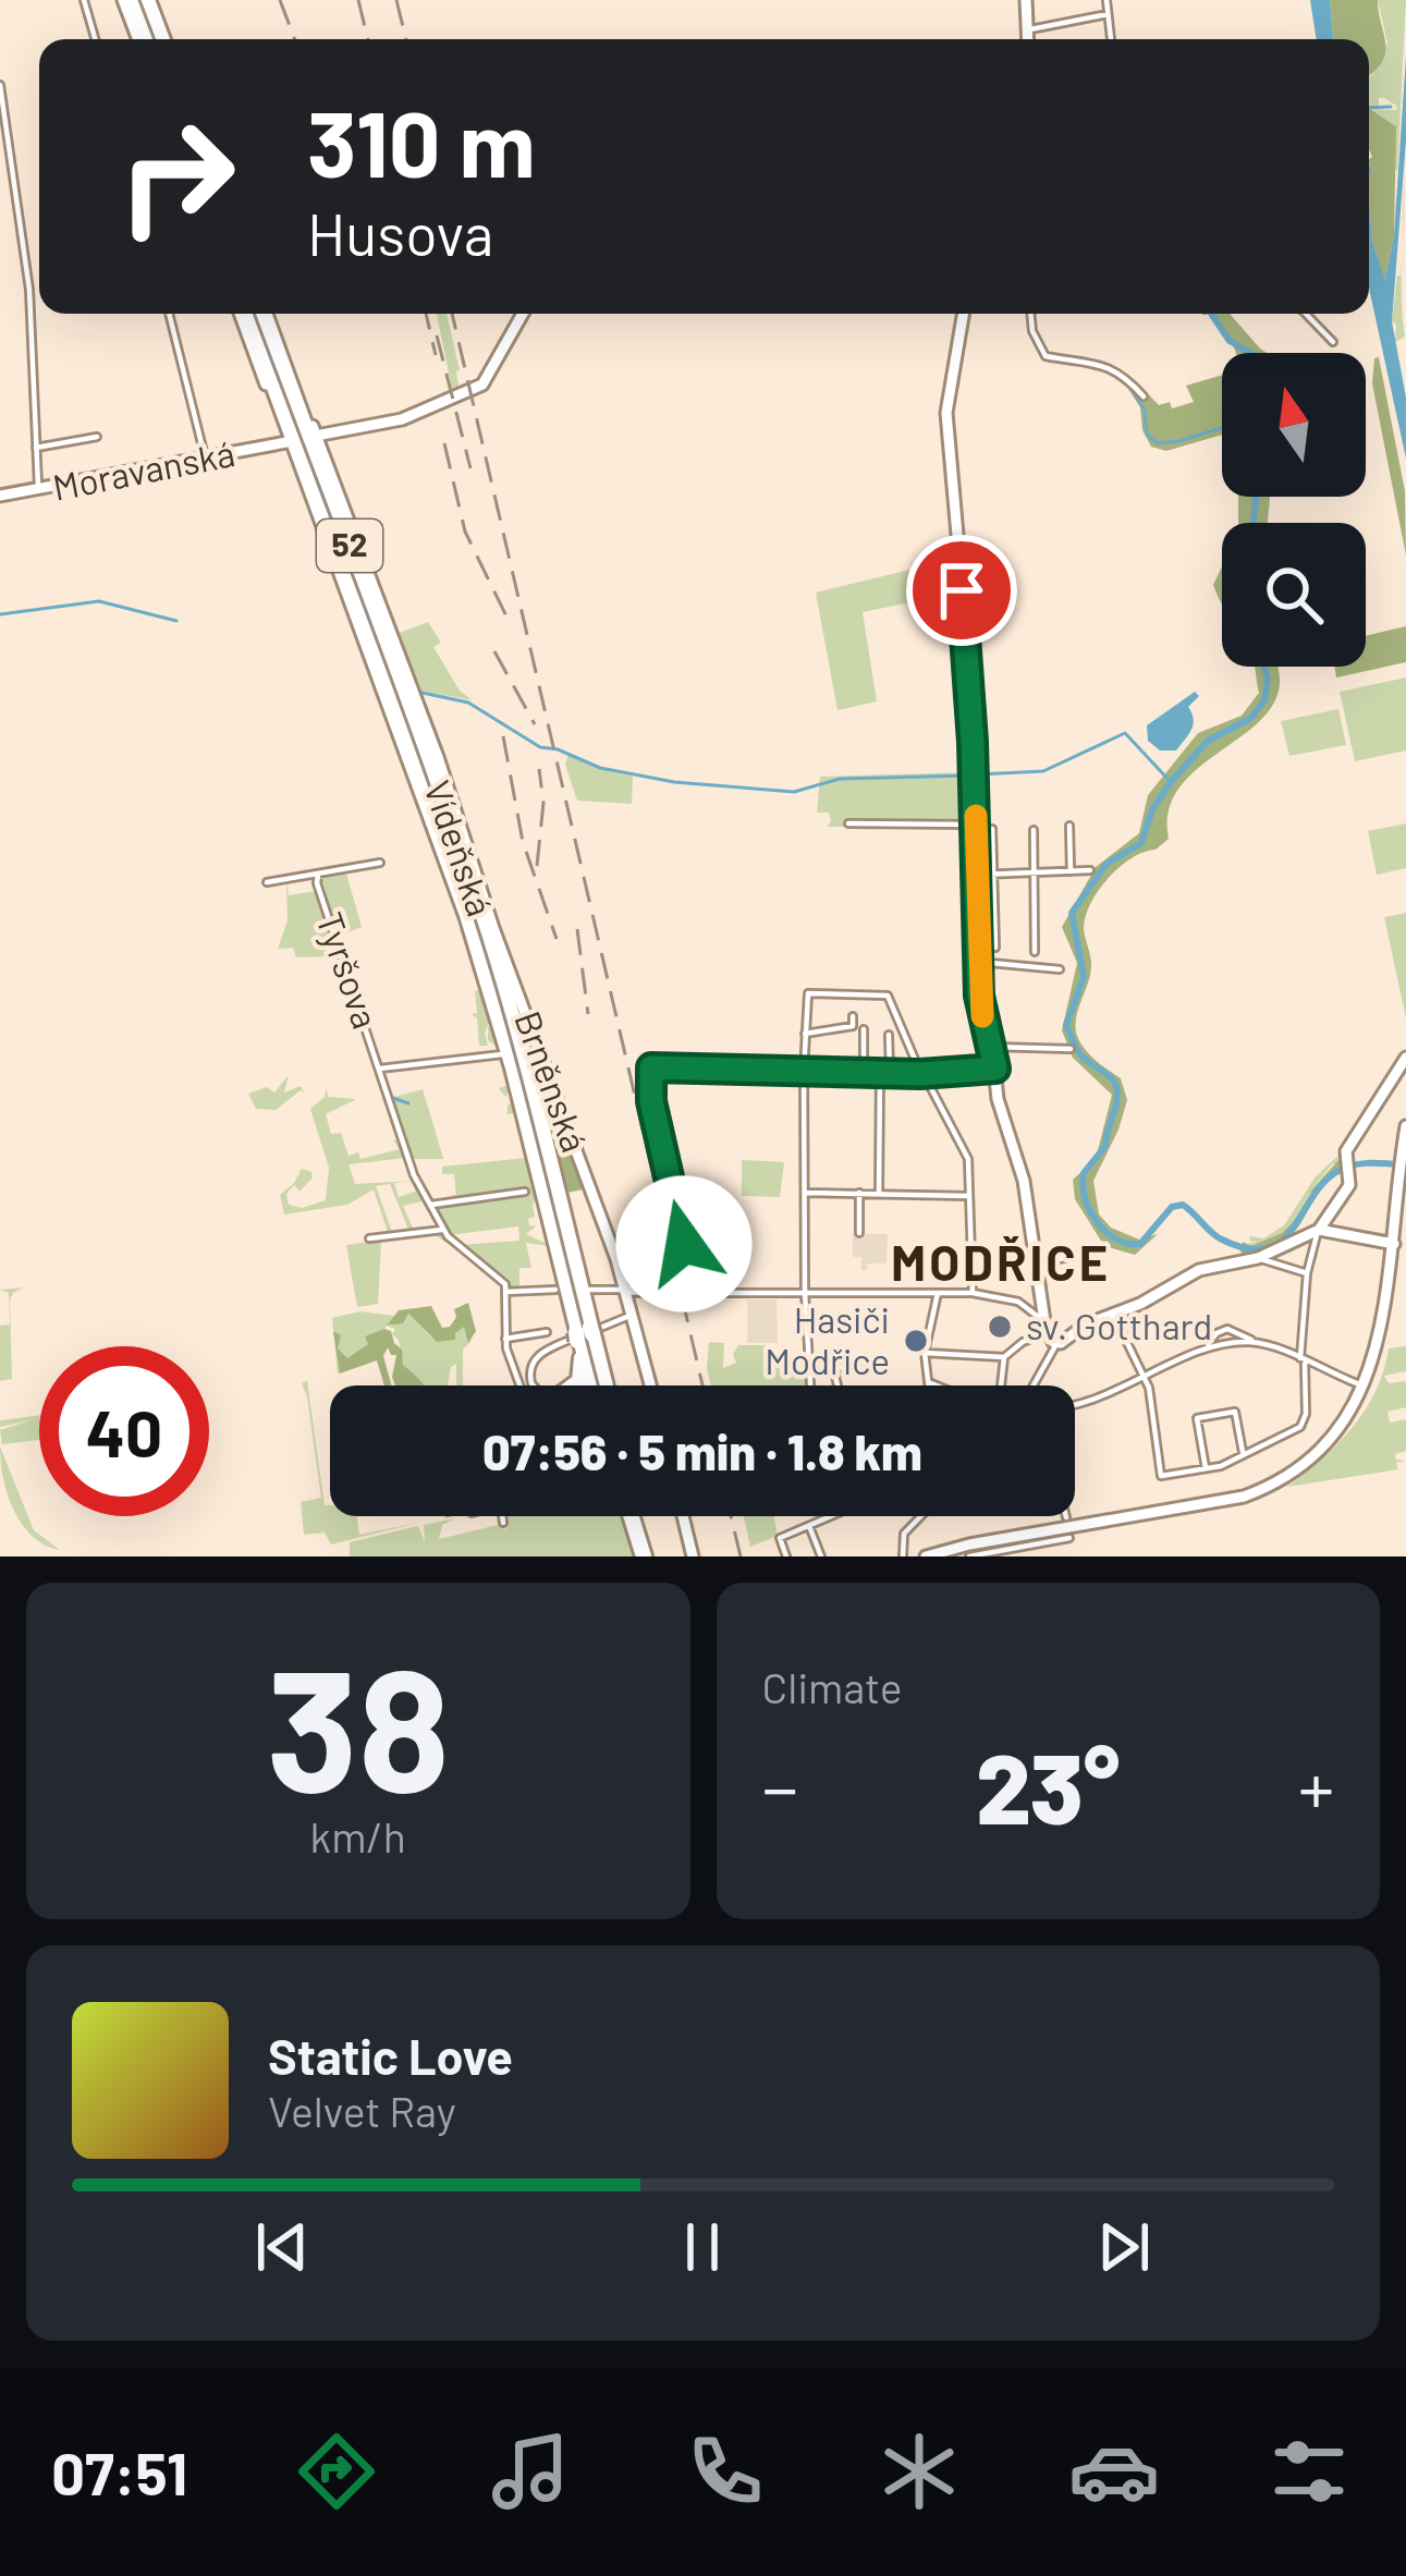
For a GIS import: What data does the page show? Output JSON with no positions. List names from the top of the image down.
{
  "streets": {
    "highway": ["52", "Vídeňská"],
    "street": ["Moravanská", "Tyršova", "Brněnská"]
  },
  "crossings": [
    ["Moravanská", "Vídeňská"],
    ["Vídeňská", "Tyršova"],
    ["Vídeňská", "Brněnská"]
  ],
  "districts": ["MODŘICE"],
  "places": ["sv. Gotthard", "Hasiči Modřice"],
  "north": "top",
  "page": {
    "turn": ["310 m", "Husova"],
    "limit": "40",
    "trip": "07:56 · 5 min · 1.8 km",
    "tile": [
      ["38", "km/h"],
      "Climate"
    ],
    "heat": ["−", "23°", "+"],
    "song": ["Static Love", "Velvet Ray"],
    "tabs": "07:51"
  }
}
